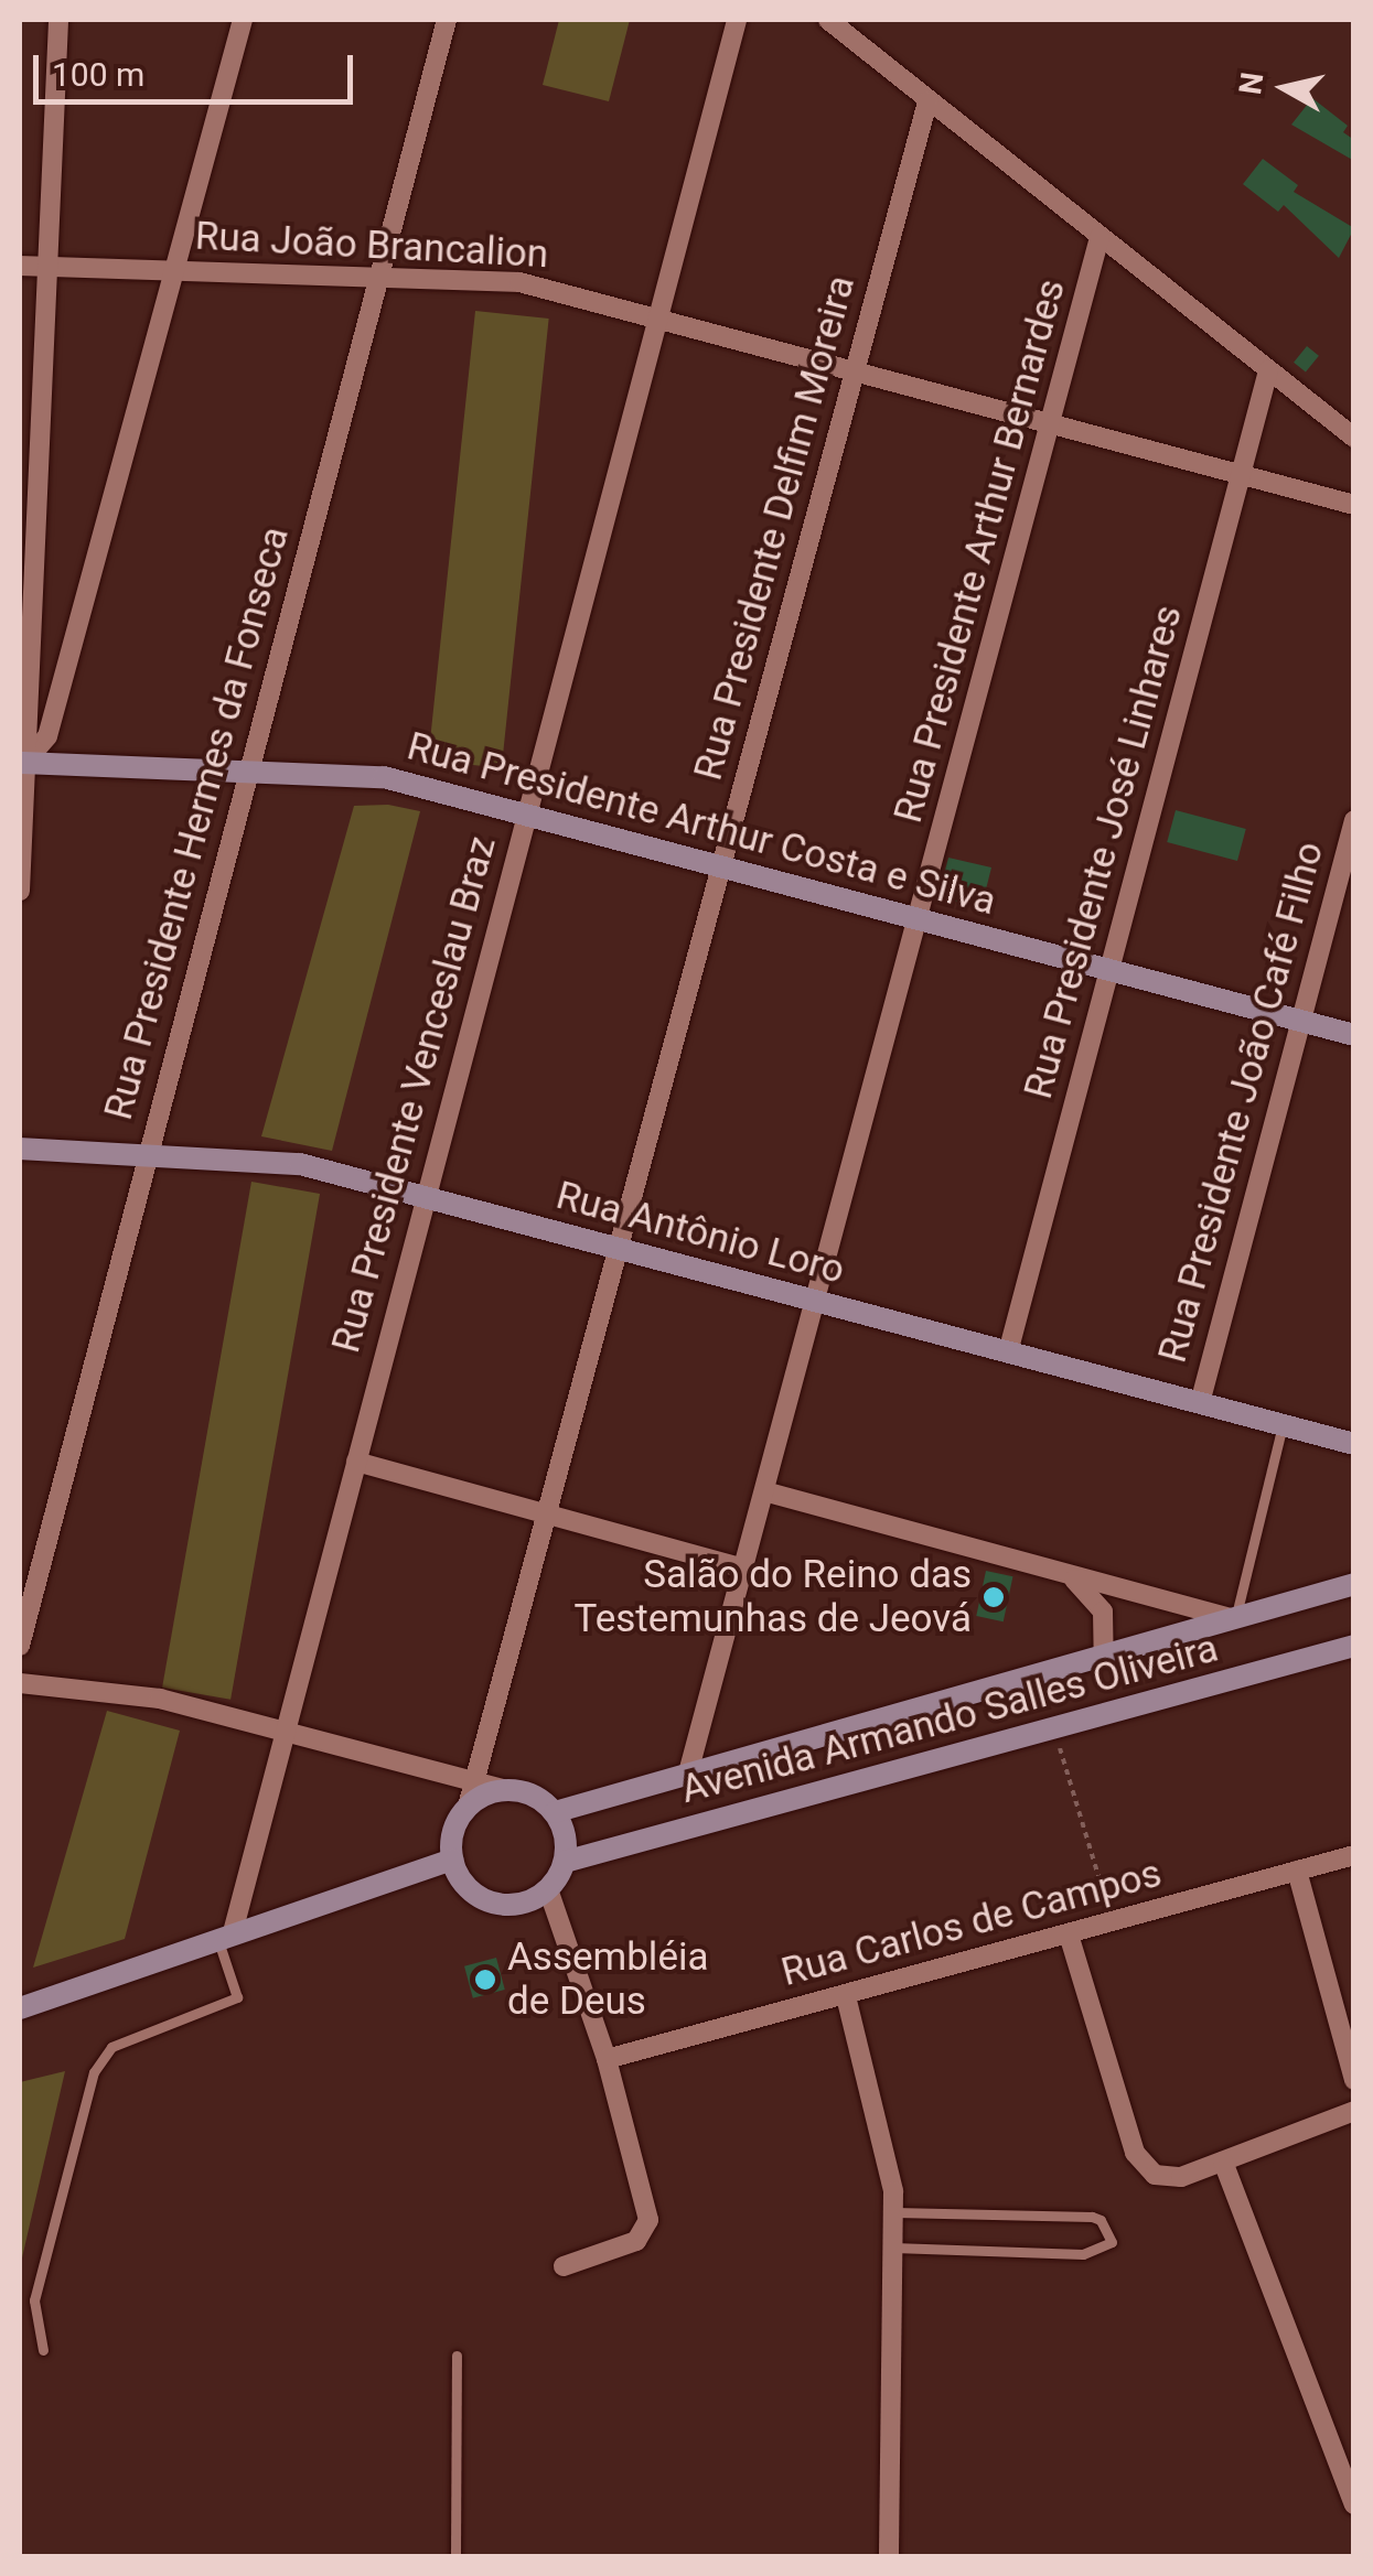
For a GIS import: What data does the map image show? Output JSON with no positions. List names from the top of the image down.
{
  "streets": {
    "street": [
      "Rua João Brancalion",
      "Rua Presidente Delfim Moreira",
      "Rua Presidente Arthur Bernardes",
      "Rua Presidente Hermes da Fonseca",
      "Rua Presidente Arthur Costa e Silva",
      "Rua Presidente José Linhares",
      "Rua Presidente Venceslau Braz",
      "Rua Presidente João Café Filho",
      "Rua Antônio Loro",
      "Avenida Armando Salles Oliveira",
      "Rua Carlos de Campos"
    ]
  },
  "crossings": [
    ["Rua João Brancalion", "Rua Presidente Delfim Moreira"],
    ["Rua João Brancalion", "Rua Presidente Arthur Bernardes"],
    ["Rua João Brancalion", "Rua Presidente Hermes da Fonseca"],
    ["Rua João Brancalion", "Rua Presidente José Linhares"],
    ["Rua João Brancalion", "Rua Presidente Venceslau Braz"],
    ["Rua Presidente Delfim Moreira", "Rua Presidente Arthur Costa e Silva"],
    ["Rua Presidente Delfim Moreira", "Rua Antônio Loro"],
    ["Rua Presidente Delfim Moreira", "Avenida Armando Salles Oliveira"],
    ["Rua Presidente Arthur Bernardes", "Rua Presidente Arthur Costa e Silva"],
    ["Rua Presidente Arthur Bernardes", "Rua Antônio Loro"],
    ["Rua Presidente Arthur Bernardes", "Avenida Armando Salles Oliveira"],
    ["Rua Presidente Hermes da Fonseca", "Rua Presidente Arthur Costa e Silva"],
    ["Rua Presidente Hermes da Fonseca", "Rua Antônio Loro"],
    ["Rua Presidente Arthur Costa e Silva", "Rua Presidente José Linhares"],
    ["Rua Presidente Arthur Costa e Silva", "Rua Presidente Venceslau Braz"],
    ["Rua Presidente Arthur Costa e Silva", "Rua Presidente João Café Filho"],
    ["Rua Presidente José Linhares", "Rua Antônio Loro"],
    ["Rua Presidente Venceslau Braz", "Rua Antônio Loro"],
    ["Rua Presidente João Café Filho", "Rua Antônio Loro"]
  ],
  "places": ["Salão do Reino das Testemunhas de Jeová", "Assembléia de Deus"],
  "scale_bar": "100 m",
  "north": "left"
}
